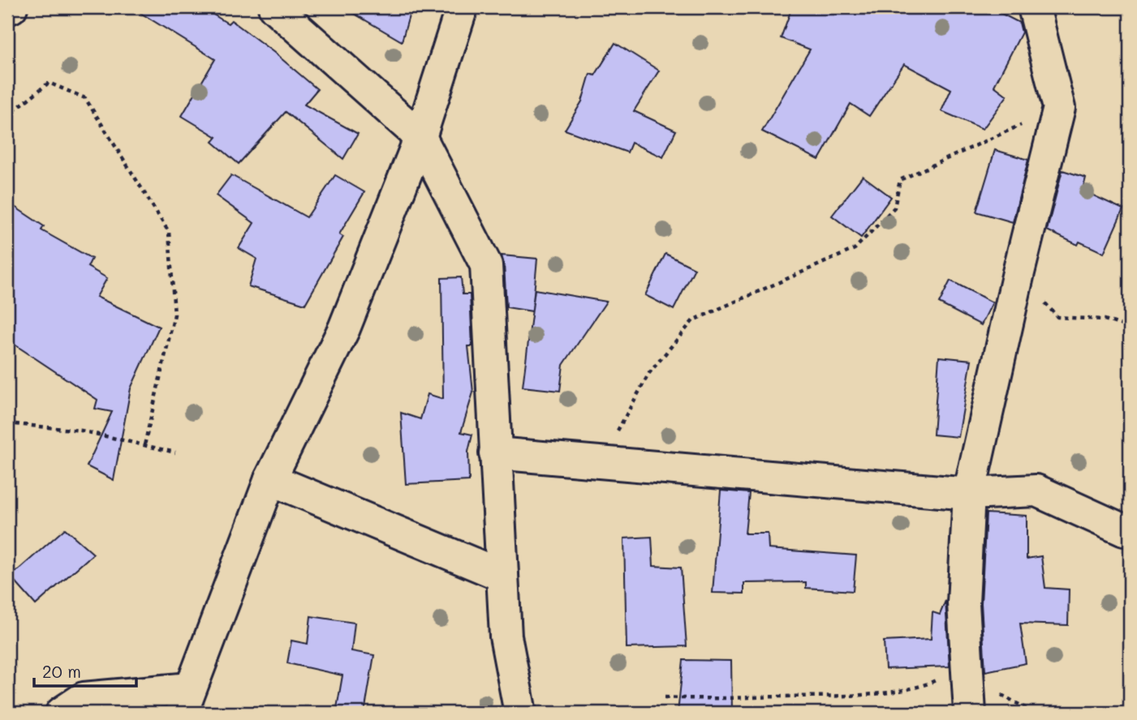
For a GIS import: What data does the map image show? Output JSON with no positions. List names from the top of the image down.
{
  "scale_bar": "20 m"
}
